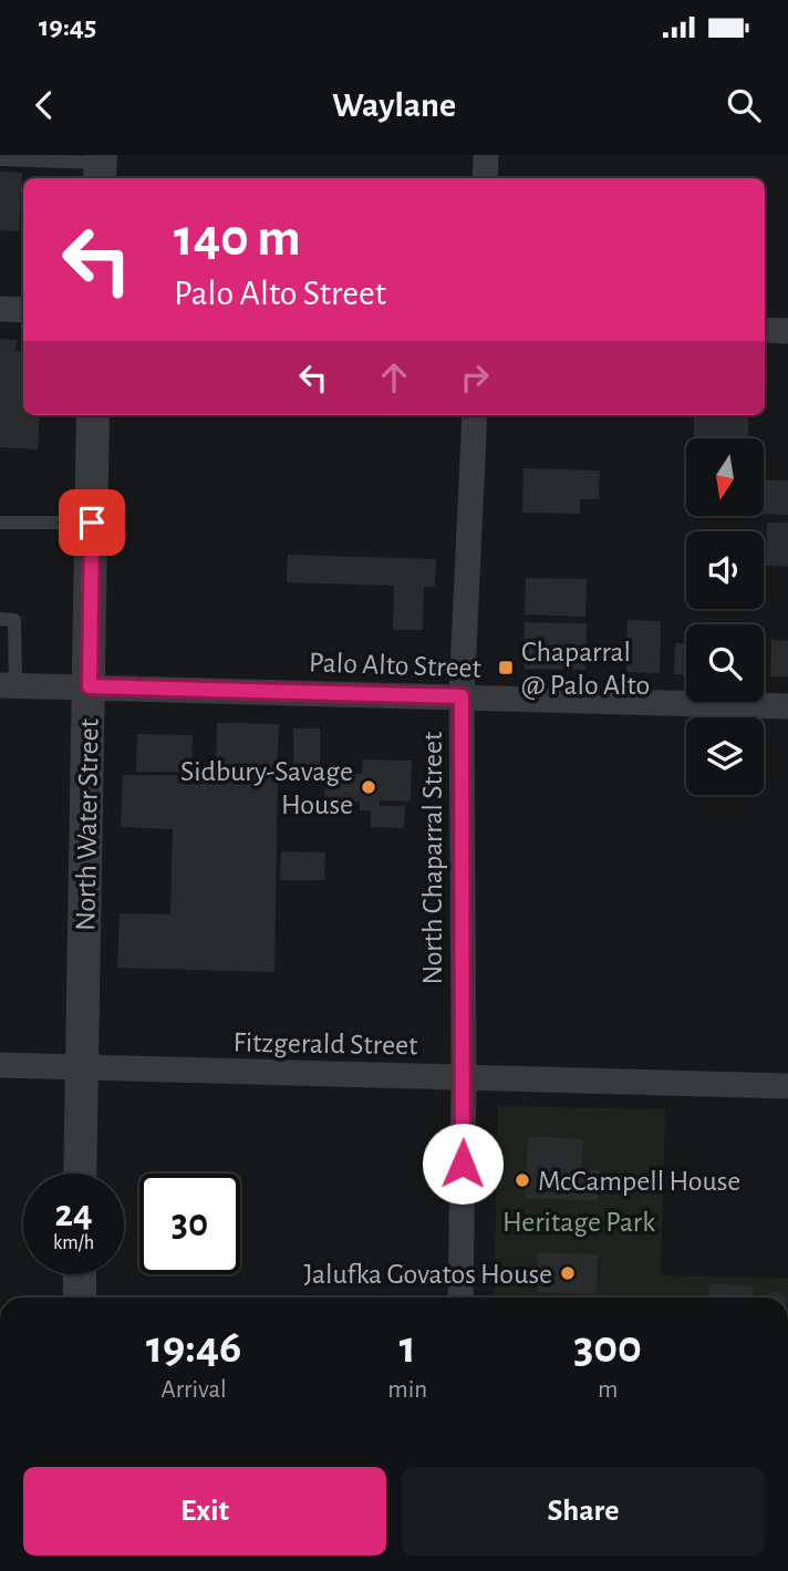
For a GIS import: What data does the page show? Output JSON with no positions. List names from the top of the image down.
{
  "streets": {
    "street": [
      "Palo Alto Street",
      "North Water Street",
      "North Chaparral Street",
      "Fitzgerald Street"
    ]
  },
  "crossings": [
    ["Palo Alto Street", "North Water Street"],
    ["Palo Alto Street", "North Chaparral Street"],
    ["North Water Street", "Fitzgerald Street"],
    ["North Chaparral Street", "Fitzgerald Street"]
  ],
  "parks": ["Heritage Park"],
  "places": {
    "transit": ["Chaparral @ Palo Alto"],
    "other": ["Sidbury-Savage House", "McCampell House", "Jalufka Govatos House"]
  },
  "north": "bottom",
  "page": {
    "status": "19:45",
    "header": "Waylane",
    "turn": ["140 m", "Palo Alto Street"],
    "speed": "24 km/h",
    "limit": "30",
    "eta": [
      "19:46",
      "Arrival",
      "1",
      "min",
      "300",
      "m"
    ],
    "buttons": ["Exit", "Share"]
  }
}
